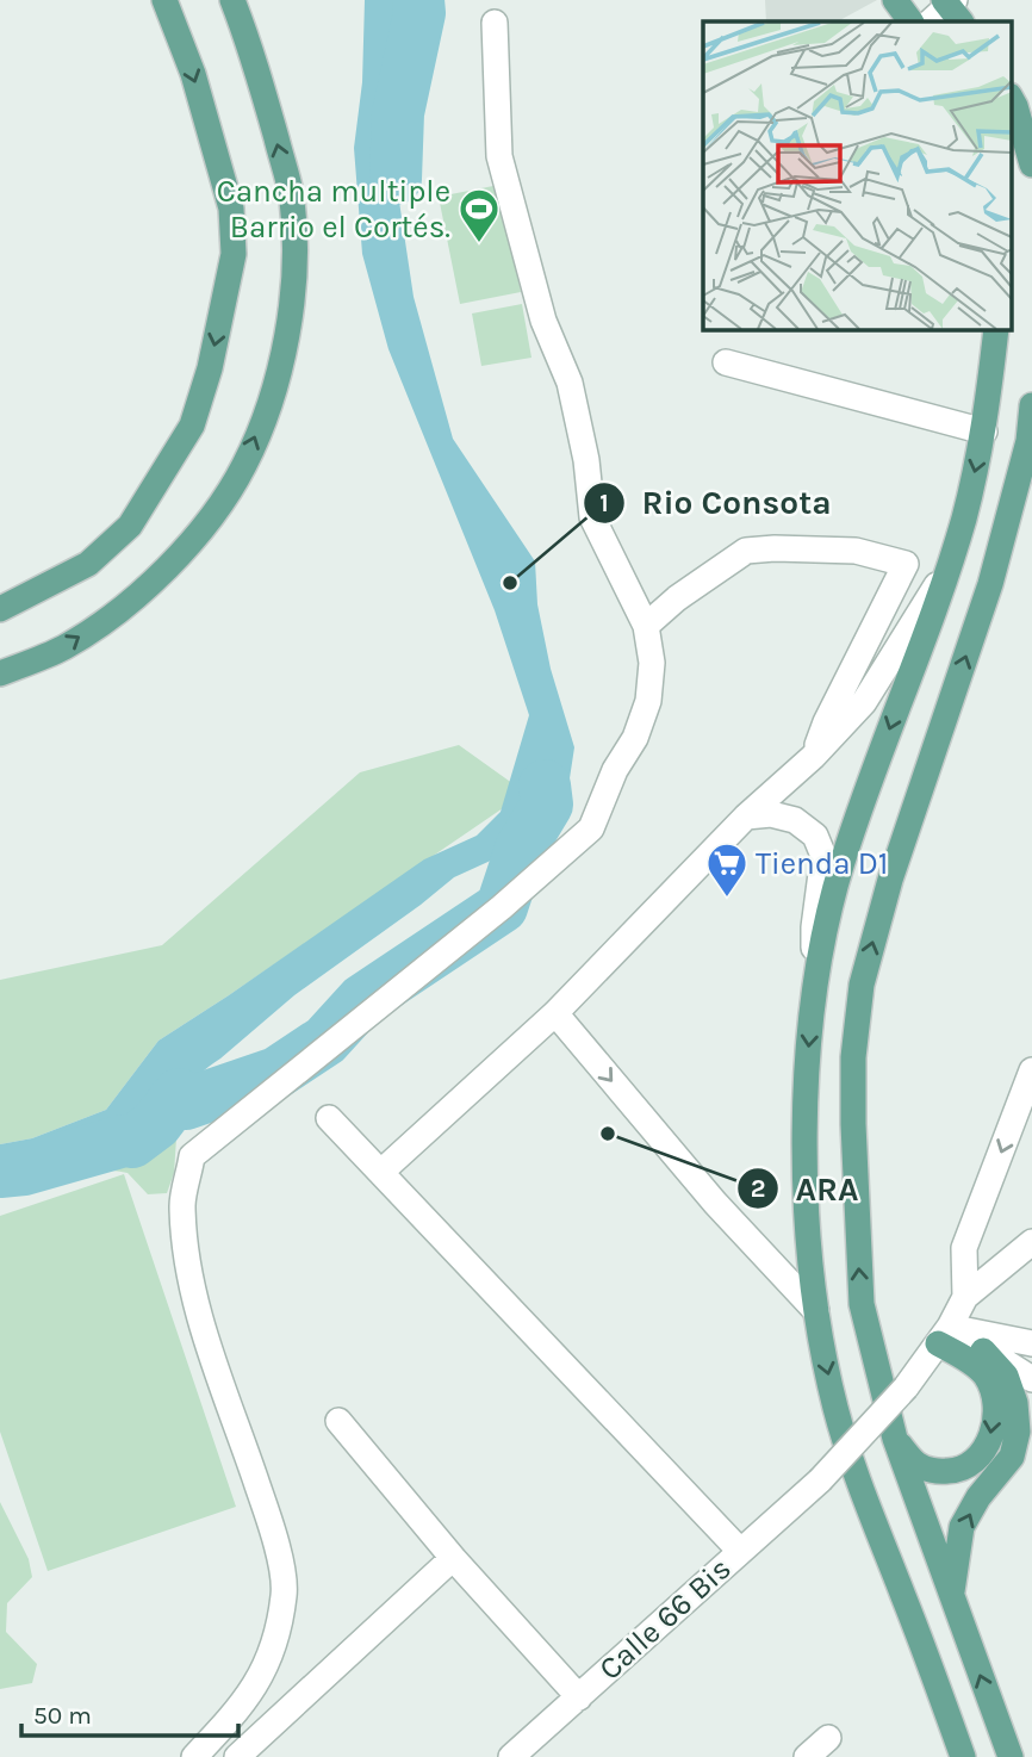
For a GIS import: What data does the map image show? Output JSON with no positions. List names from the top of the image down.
{
  "streets": {
    "street": ["Calle 66 Bis"]
  },
  "places": {
    "sports": ["Cancha multiple Barrio el Cortés."],
    "other": ["Rio Consota", "ARA"],
    "supermarket": ["Tienda D1"]
  },
  "scale_bar": "50 m"
}
